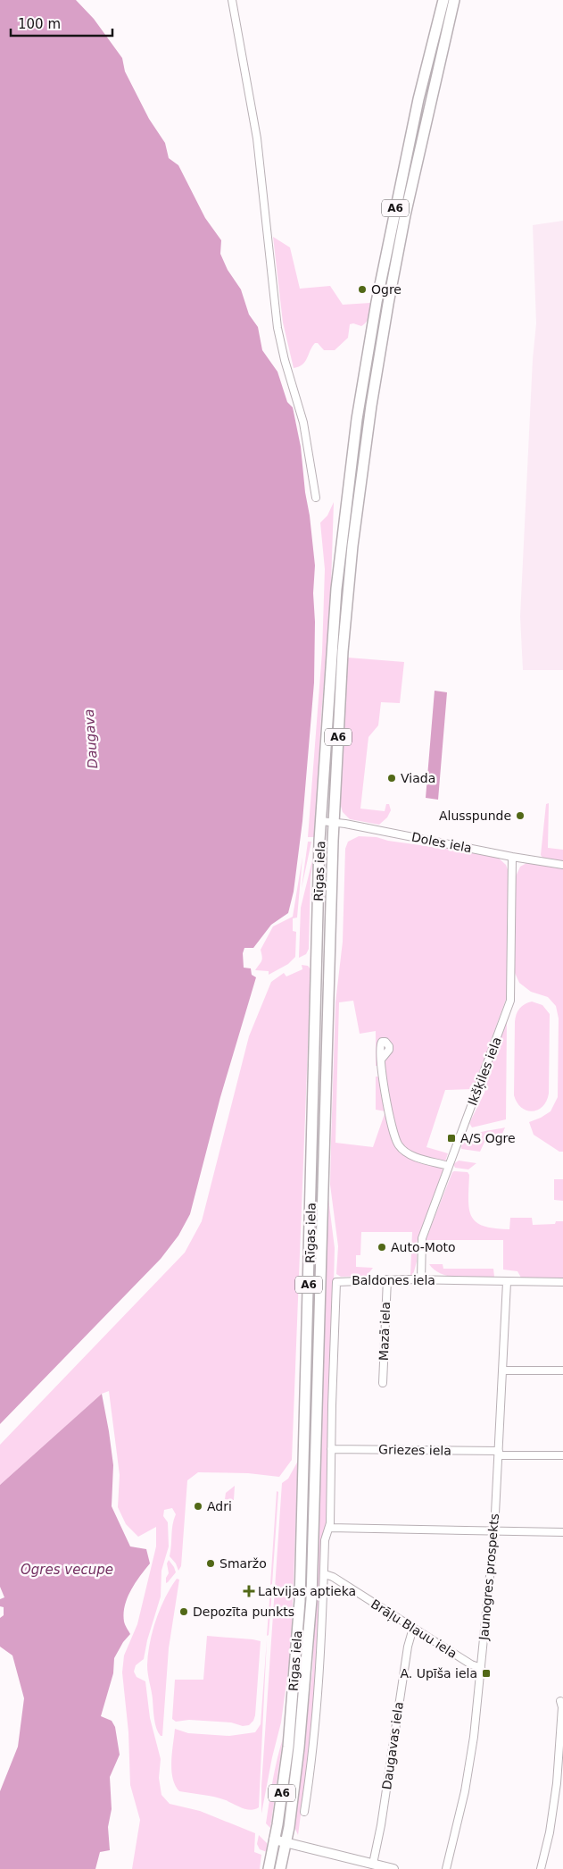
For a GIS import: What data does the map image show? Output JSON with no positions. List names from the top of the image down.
{
  "streets": {
    "highway": ["A6", "Rīgas iela"],
    "street": [
      "Doles iela",
      "Ikšķiles iela",
      "Baldones iela",
      "Mazā iela",
      "Griezes iela",
      "Jaunogres prospekts",
      "Brāļu Blauu iela",
      "Daugavas iela"
    ]
  },
  "crossings": [
    ["Doles iela", "Rīgas iela"],
    ["Doles iela", "Ikšķiles iela"],
    ["Rīgas iela", "Baldones iela"],
    ["Rīgas iela", "Griezes iela"],
    ["Rīgas iela", "Brāļu Blauu iela"],
    ["Ikšķiles iela", "Baldones iela"],
    ["Baldones iela", "Mazā iela"],
    ["Baldones iela", "Griezes iela"],
    ["Baldones iela", "Jaunogres prospekts"],
    ["Griezes iela", "Jaunogres prospekts"],
    ["Jaunogres prospekts", "Brāļu Blauu iela"],
    ["Brāļu Blauu iela", "Daugavas iela"]
  ],
  "water": ["Daugava", "Ogres vecupe"],
  "places": {
    "other": [
      "Ogre",
      "Viada",
      "Alusspunde",
      "Auto-Moto",
      "Adri",
      "Smaržo",
      "Depozīta punkts"
    ],
    "transit": ["A/S Ogre", "A. Upīša iela"],
    "health": ["Latvijas aptieka"]
  },
  "scale_bar": "100 m"
}
